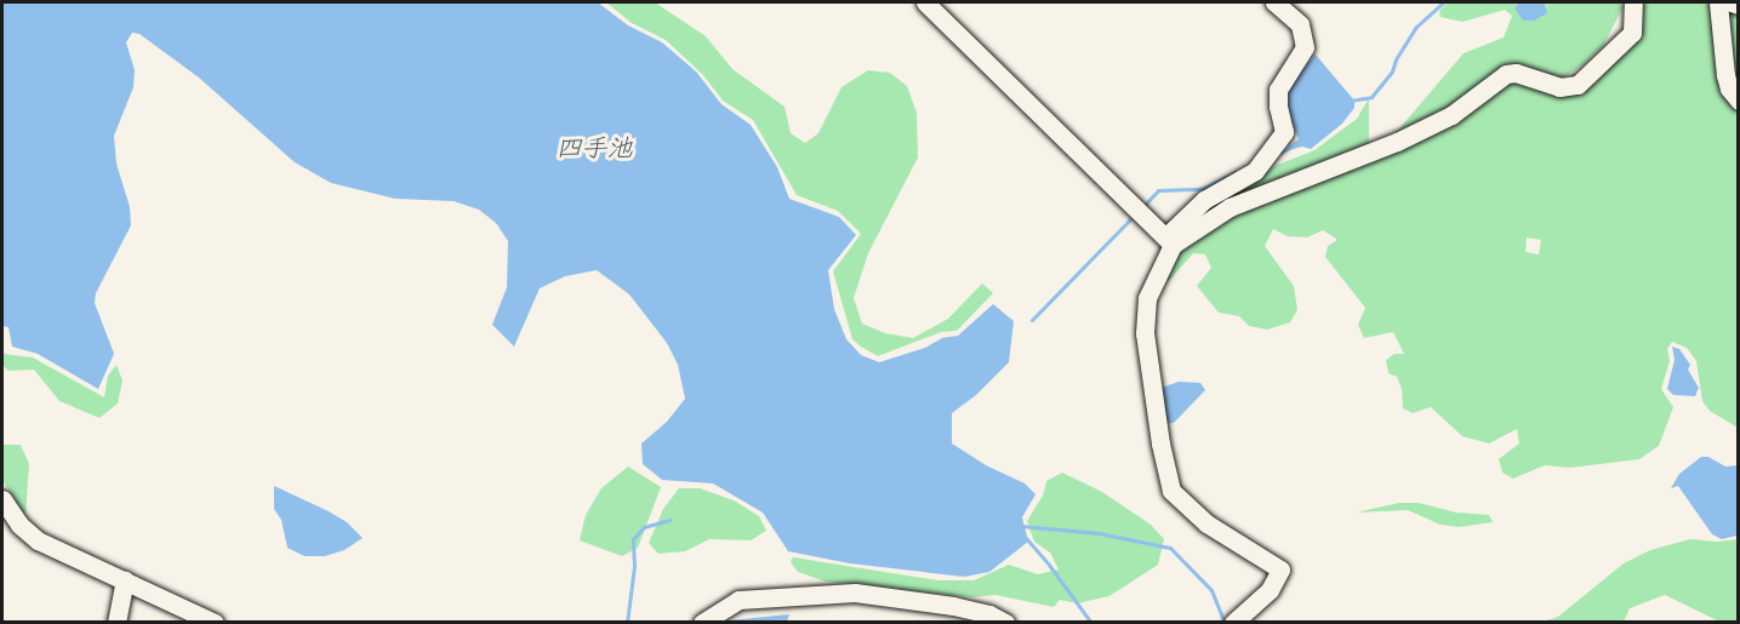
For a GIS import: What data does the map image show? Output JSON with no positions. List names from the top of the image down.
{
  "water": ["四手池"]
}
